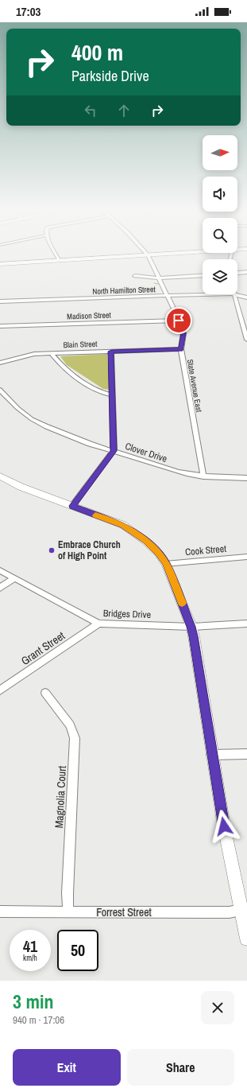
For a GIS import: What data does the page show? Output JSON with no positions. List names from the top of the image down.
{
  "streets": {
    "street": [
      "North Hamilton Street",
      "Madison Street",
      "Blain Street",
      "State Avenue East",
      "Clover Drive",
      "Cook Street",
      "Bridges Drive",
      "Grant Street",
      "Magnolia Court",
      "Forrest Street"
    ]
  },
  "crossings": [
    ["North Hamilton Street", "State Avenue East"],
    ["Madison Street", "State Avenue East"],
    ["Blain Street", "State Avenue East"],
    ["State Avenue East", "Clover Drive"],
    ["Bridges Drive", "Grant Street"],
    ["Magnolia Court", "Forrest Street"]
  ],
  "places": ["Embrace Church of High Point"],
  "north": "right",
  "page": {
    "status": "17:03",
    "turn": ["400 m", "Parkside Drive"],
    "speed": "41 km/h",
    "limit": "50",
    "heading": ["3 min", "940 m · 17:06"],
    "buttons": ["Exit", "Share"]
  }
}
